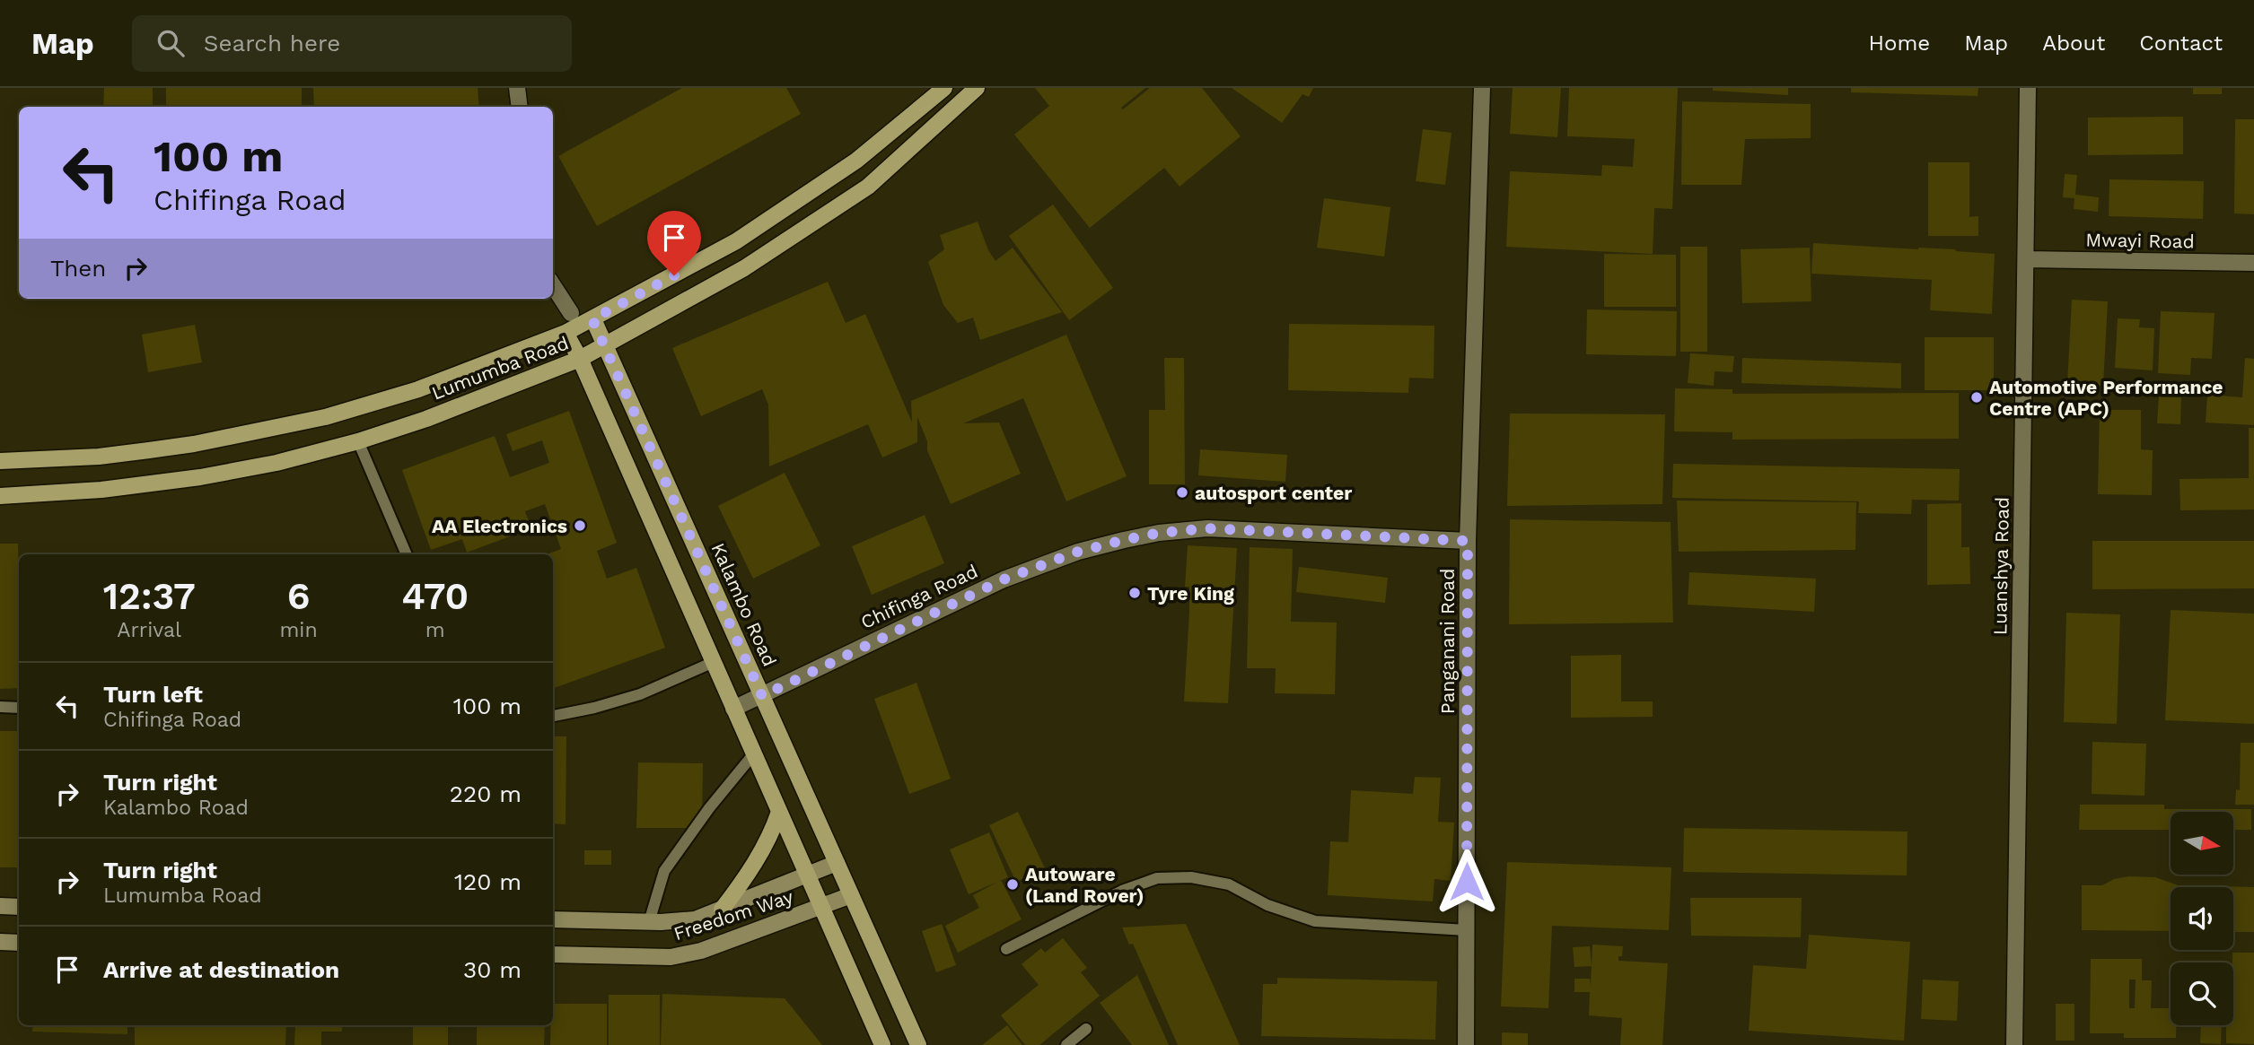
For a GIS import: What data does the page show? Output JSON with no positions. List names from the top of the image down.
{
  "streets": {
    "main road": ["Lumumba Road", "Kalambo Road", "Freedom Way"],
    "street": [
      "Mwayi Road",
      "Luanshya Road",
      "Chifinga Road",
      "Panganani Road"
    ]
  },
  "crossings": [
    ["Mwayi Road", "Luanshya Road"],
    ["Lumumba Road", "Kalambo Road"],
    ["Chifinga Road", "Kalambo Road"],
    ["Chifinga Road", "Panganani Road"],
    ["Kalambo Road", "Freedom Way"]
  ],
  "places": [
    "Automotive Performance Centre (APC)",
    "autosport center",
    "AA Electronics",
    "Tyre King",
    "Autoware (Land Rover)"
  ],
  "north": "right",
  "page": {
    "header": "Map",
    "search": "Search here",
    "nav": [
      "Home",
      "Map",
      "About",
      "Contact"
    ],
    "turn": ["100 m", "Chifinga Road"],
    "then": "Then",
    "eta": [
      "12:37",
      "Arrival",
      "6",
      "min",
      "470",
      "m"
    ],
    "list": [
      {
        "name": "Turn left",
        "note": "Chifinga Road",
        "value": "100 m"
      },
      {
        "name": "Turn right",
        "note": "Kalambo Road",
        "value": "220 m"
      },
      {
        "name": "Turn right",
        "note": "Lumumba Road",
        "value": "120 m"
      },
      {
        "name": "Arrive at destination",
        "value": "30 m"
      }
    ]
  }
}
